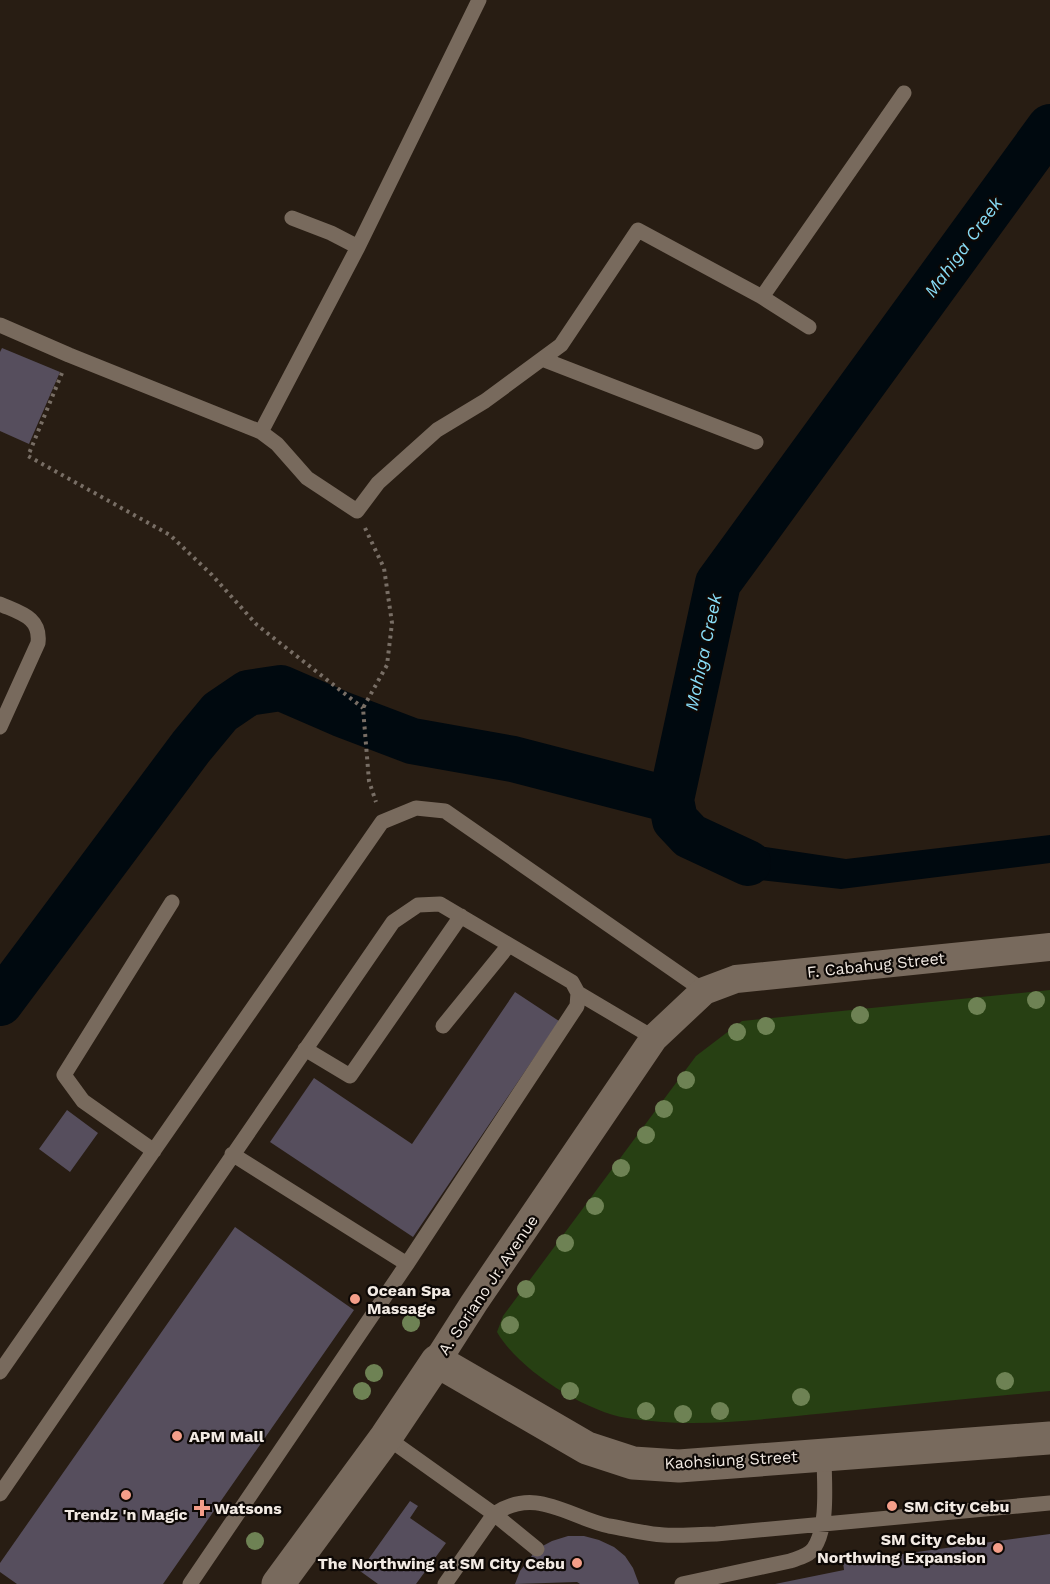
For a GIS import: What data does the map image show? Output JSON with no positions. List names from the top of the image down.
{
  "streets": {
    "main road": ["A. Soriano Jr. Avenue", "Kaohsiung Street"],
    "street": ["F. Cabahug Street"]
  },
  "crossings": [
    ["F. Cabahug Street", "A. Soriano Jr. Avenue"],
    ["A. Soriano Jr. Avenue", "Kaohsiung Street"]
  ],
  "water": ["Mahiga Creek"],
  "places": {
    "other": [
      "Ocean Spa Massage",
      "APM Mall",
      "Trendz 'n Magic",
      "SM City Cebu",
      "SM City Cebu Northwing Expansion",
      "The Northwing at SM City Cebu"
    ],
    "health": ["Watsons"]
  }
}
